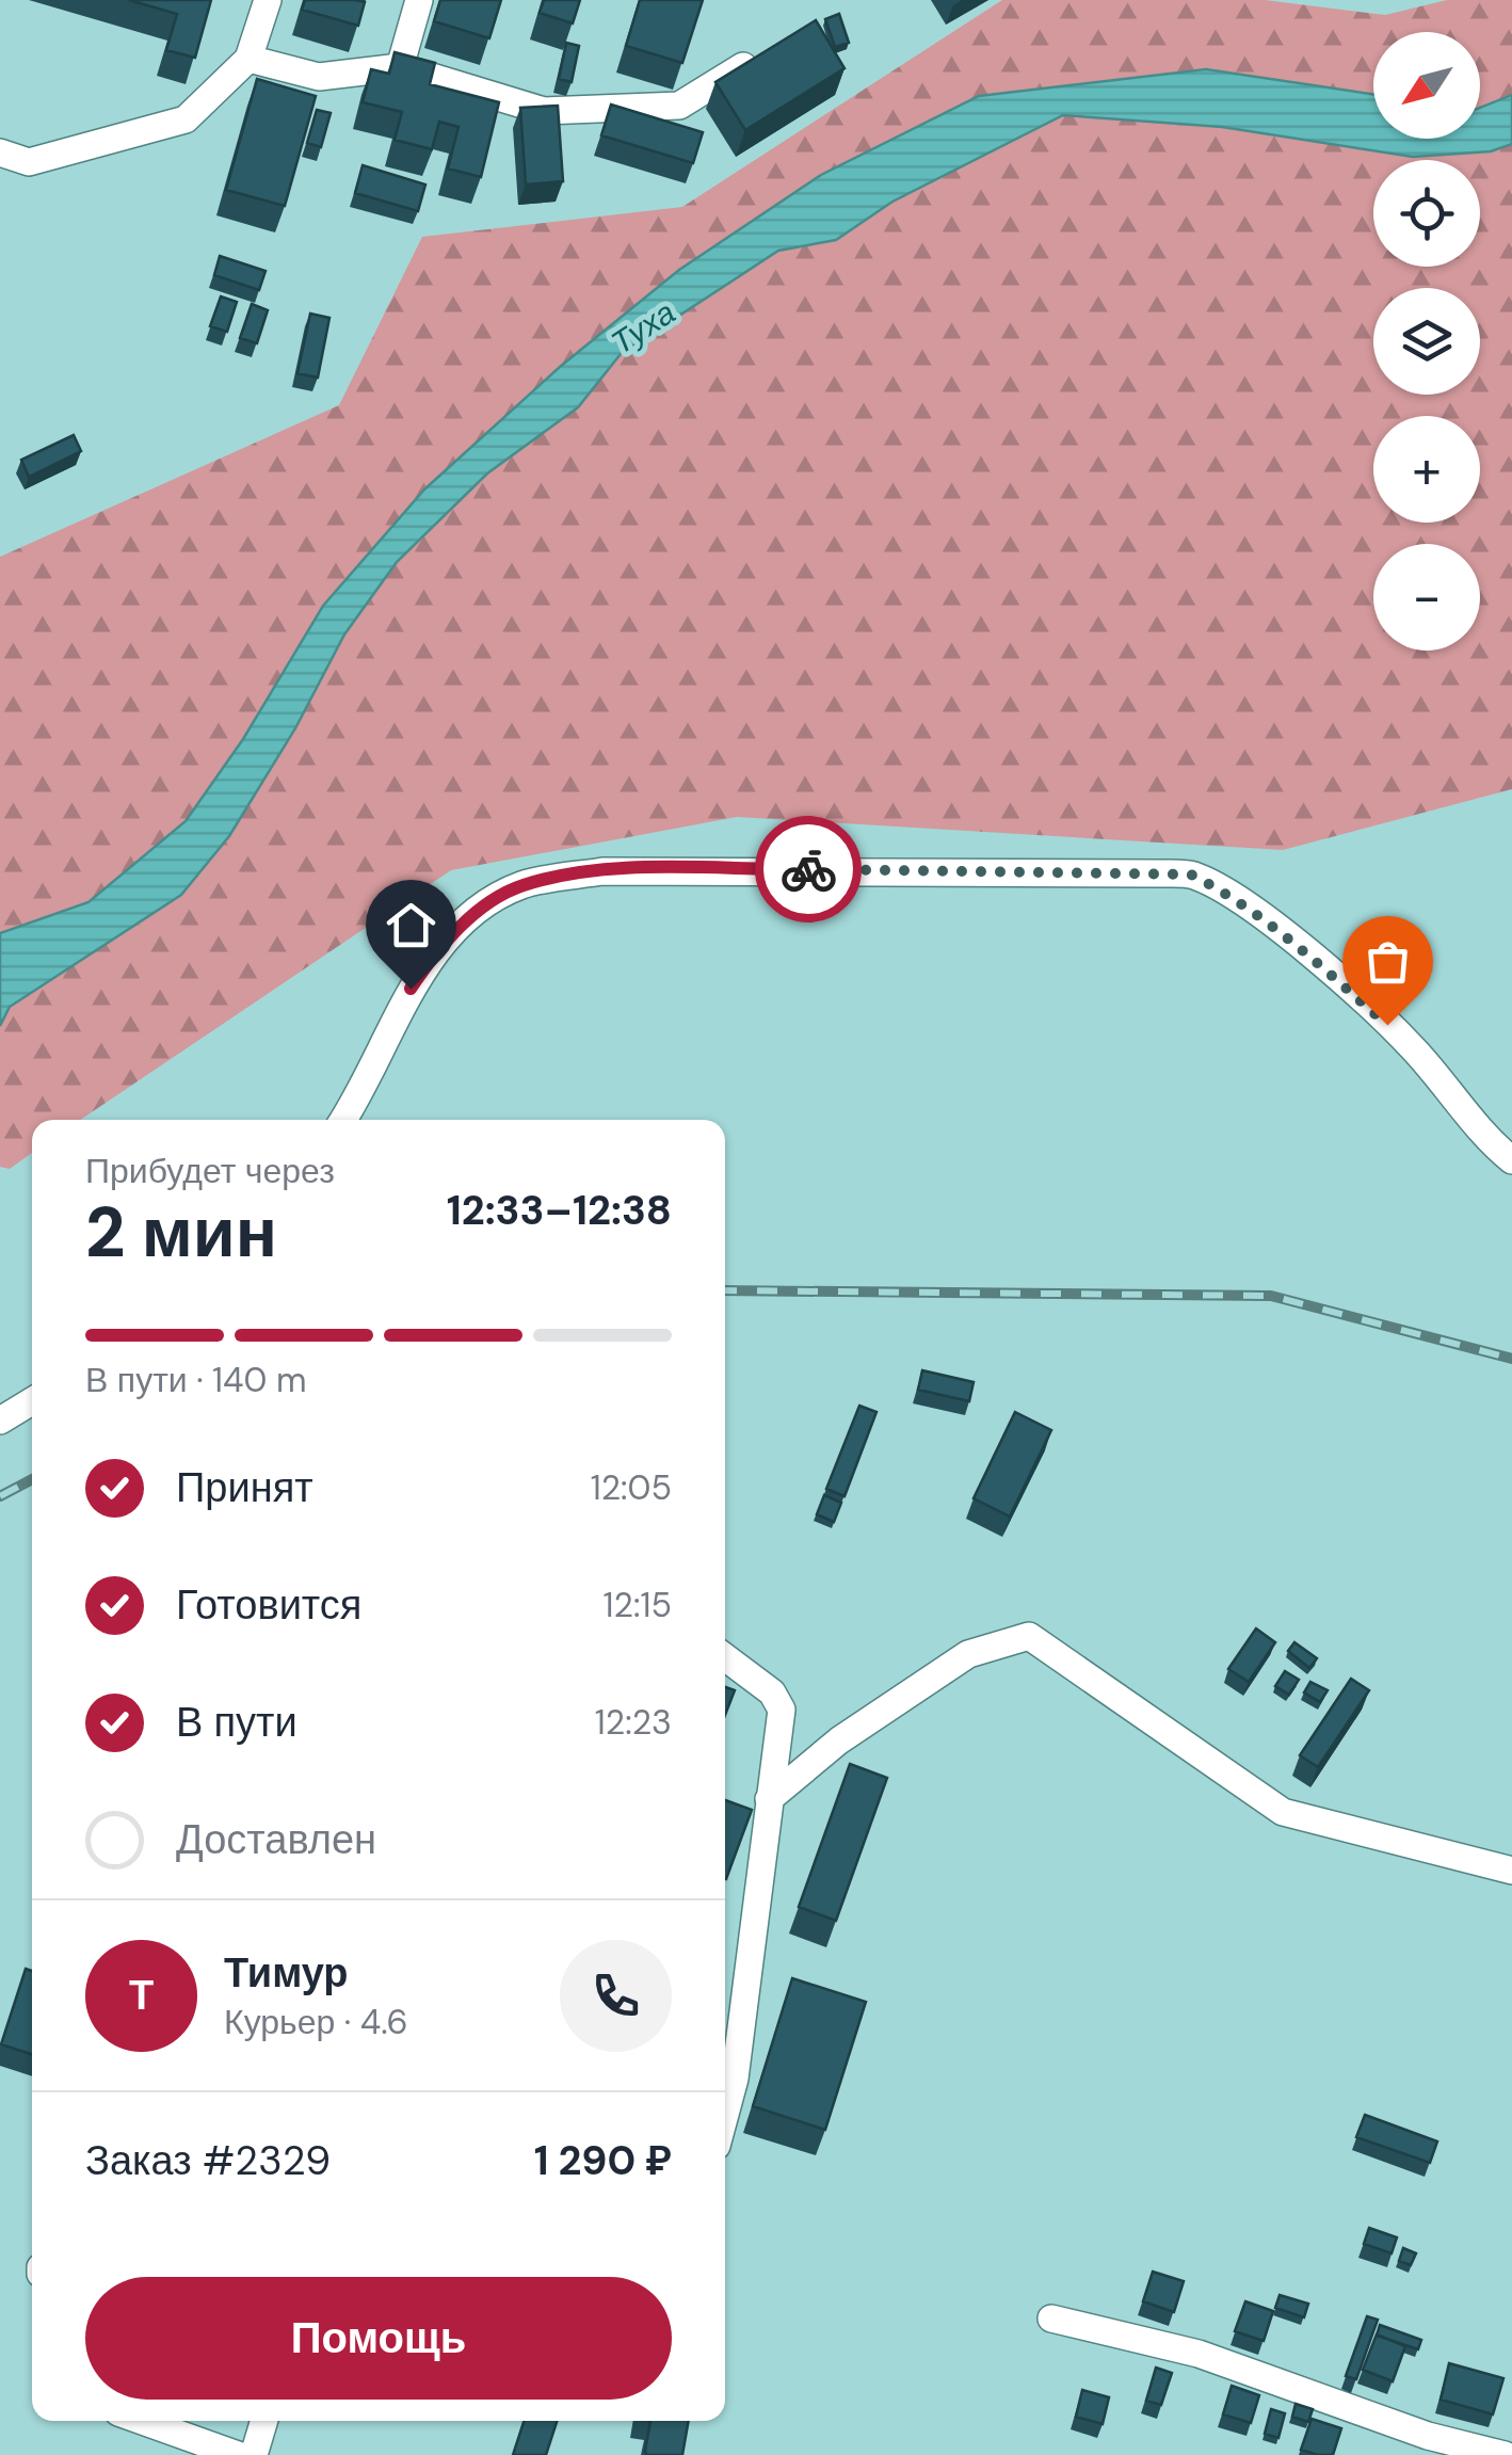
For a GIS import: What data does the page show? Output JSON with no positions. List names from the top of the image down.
{
  "water": ["Туха"],
  "north": "bottom left",
  "page": {
    "map_buttons": ["+", "−"],
    "heading": ["2 мин", "Прибудет через", "12:33–12:38"],
    "panel": [
      "Тимур",
      "Курьер · 4.6",
      "Заказ #2329",
      "1 290 ₽"
    ],
    "bar": "В пути · 140 m",
    "list": [
      ["Принят", "12:05"],
      ["Готовится", "12:15"],
      ["В пути", "12:23"],
      "Доставлен"
    ],
    "round": "Т",
    "buttons": "Помощь"
  }
}
